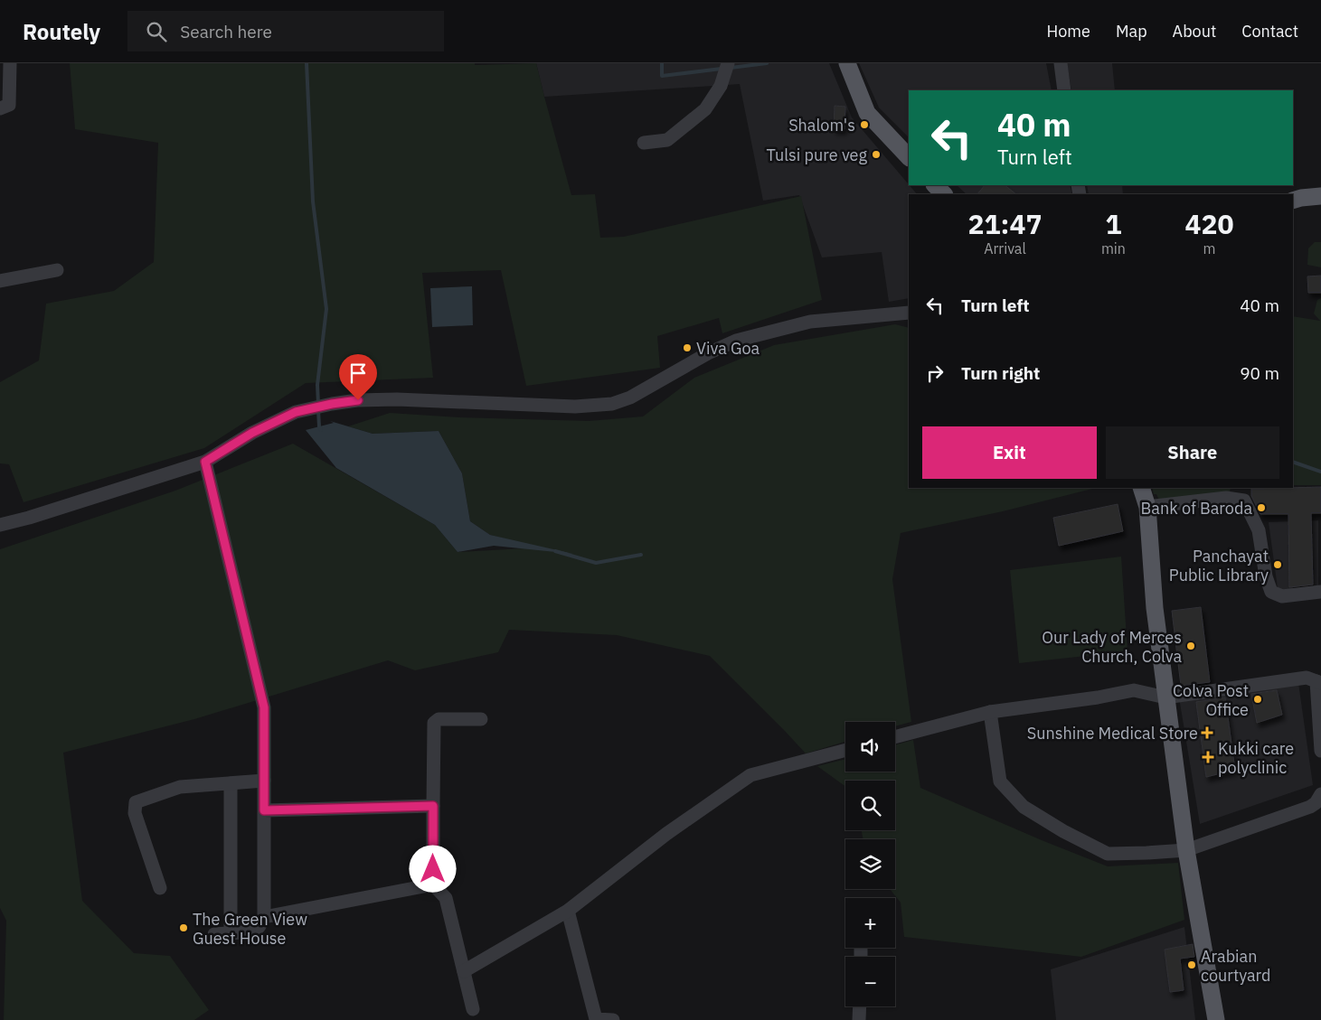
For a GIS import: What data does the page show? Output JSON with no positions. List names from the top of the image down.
{
  "places": {
    "other": [
      "Shalom's",
      "Tulsi pure veg",
      "Viva Goa",
      "Bank of Baroda",
      "Panchayat Public Library",
      "Our Lady of Merces Church, Colva",
      "Colva Post Office",
      "The Green View Guest House",
      "Arabian courtyard"
    ],
    "health": ["Sunshine Medical Store", "Kukki care polyclinic"]
  },
  "page": {
    "header": "Routely",
    "search": "Search here",
    "nav": [
      "Home",
      "Map",
      "About",
      "Contact"
    ],
    "turn": ["40 m", "Turn left"],
    "eta": [
      "21:47",
      "Arrival",
      "1",
      "min",
      "420",
      "m"
    ],
    "list": [
      {
        "name": "Turn left",
        "value": "40 m"
      },
      {
        "name": "Turn right",
        "value": "90 m"
      }
    ],
    "buttons": ["Exit", "Share"],
    "map_buttons": ["+", "−"]
  }
}
